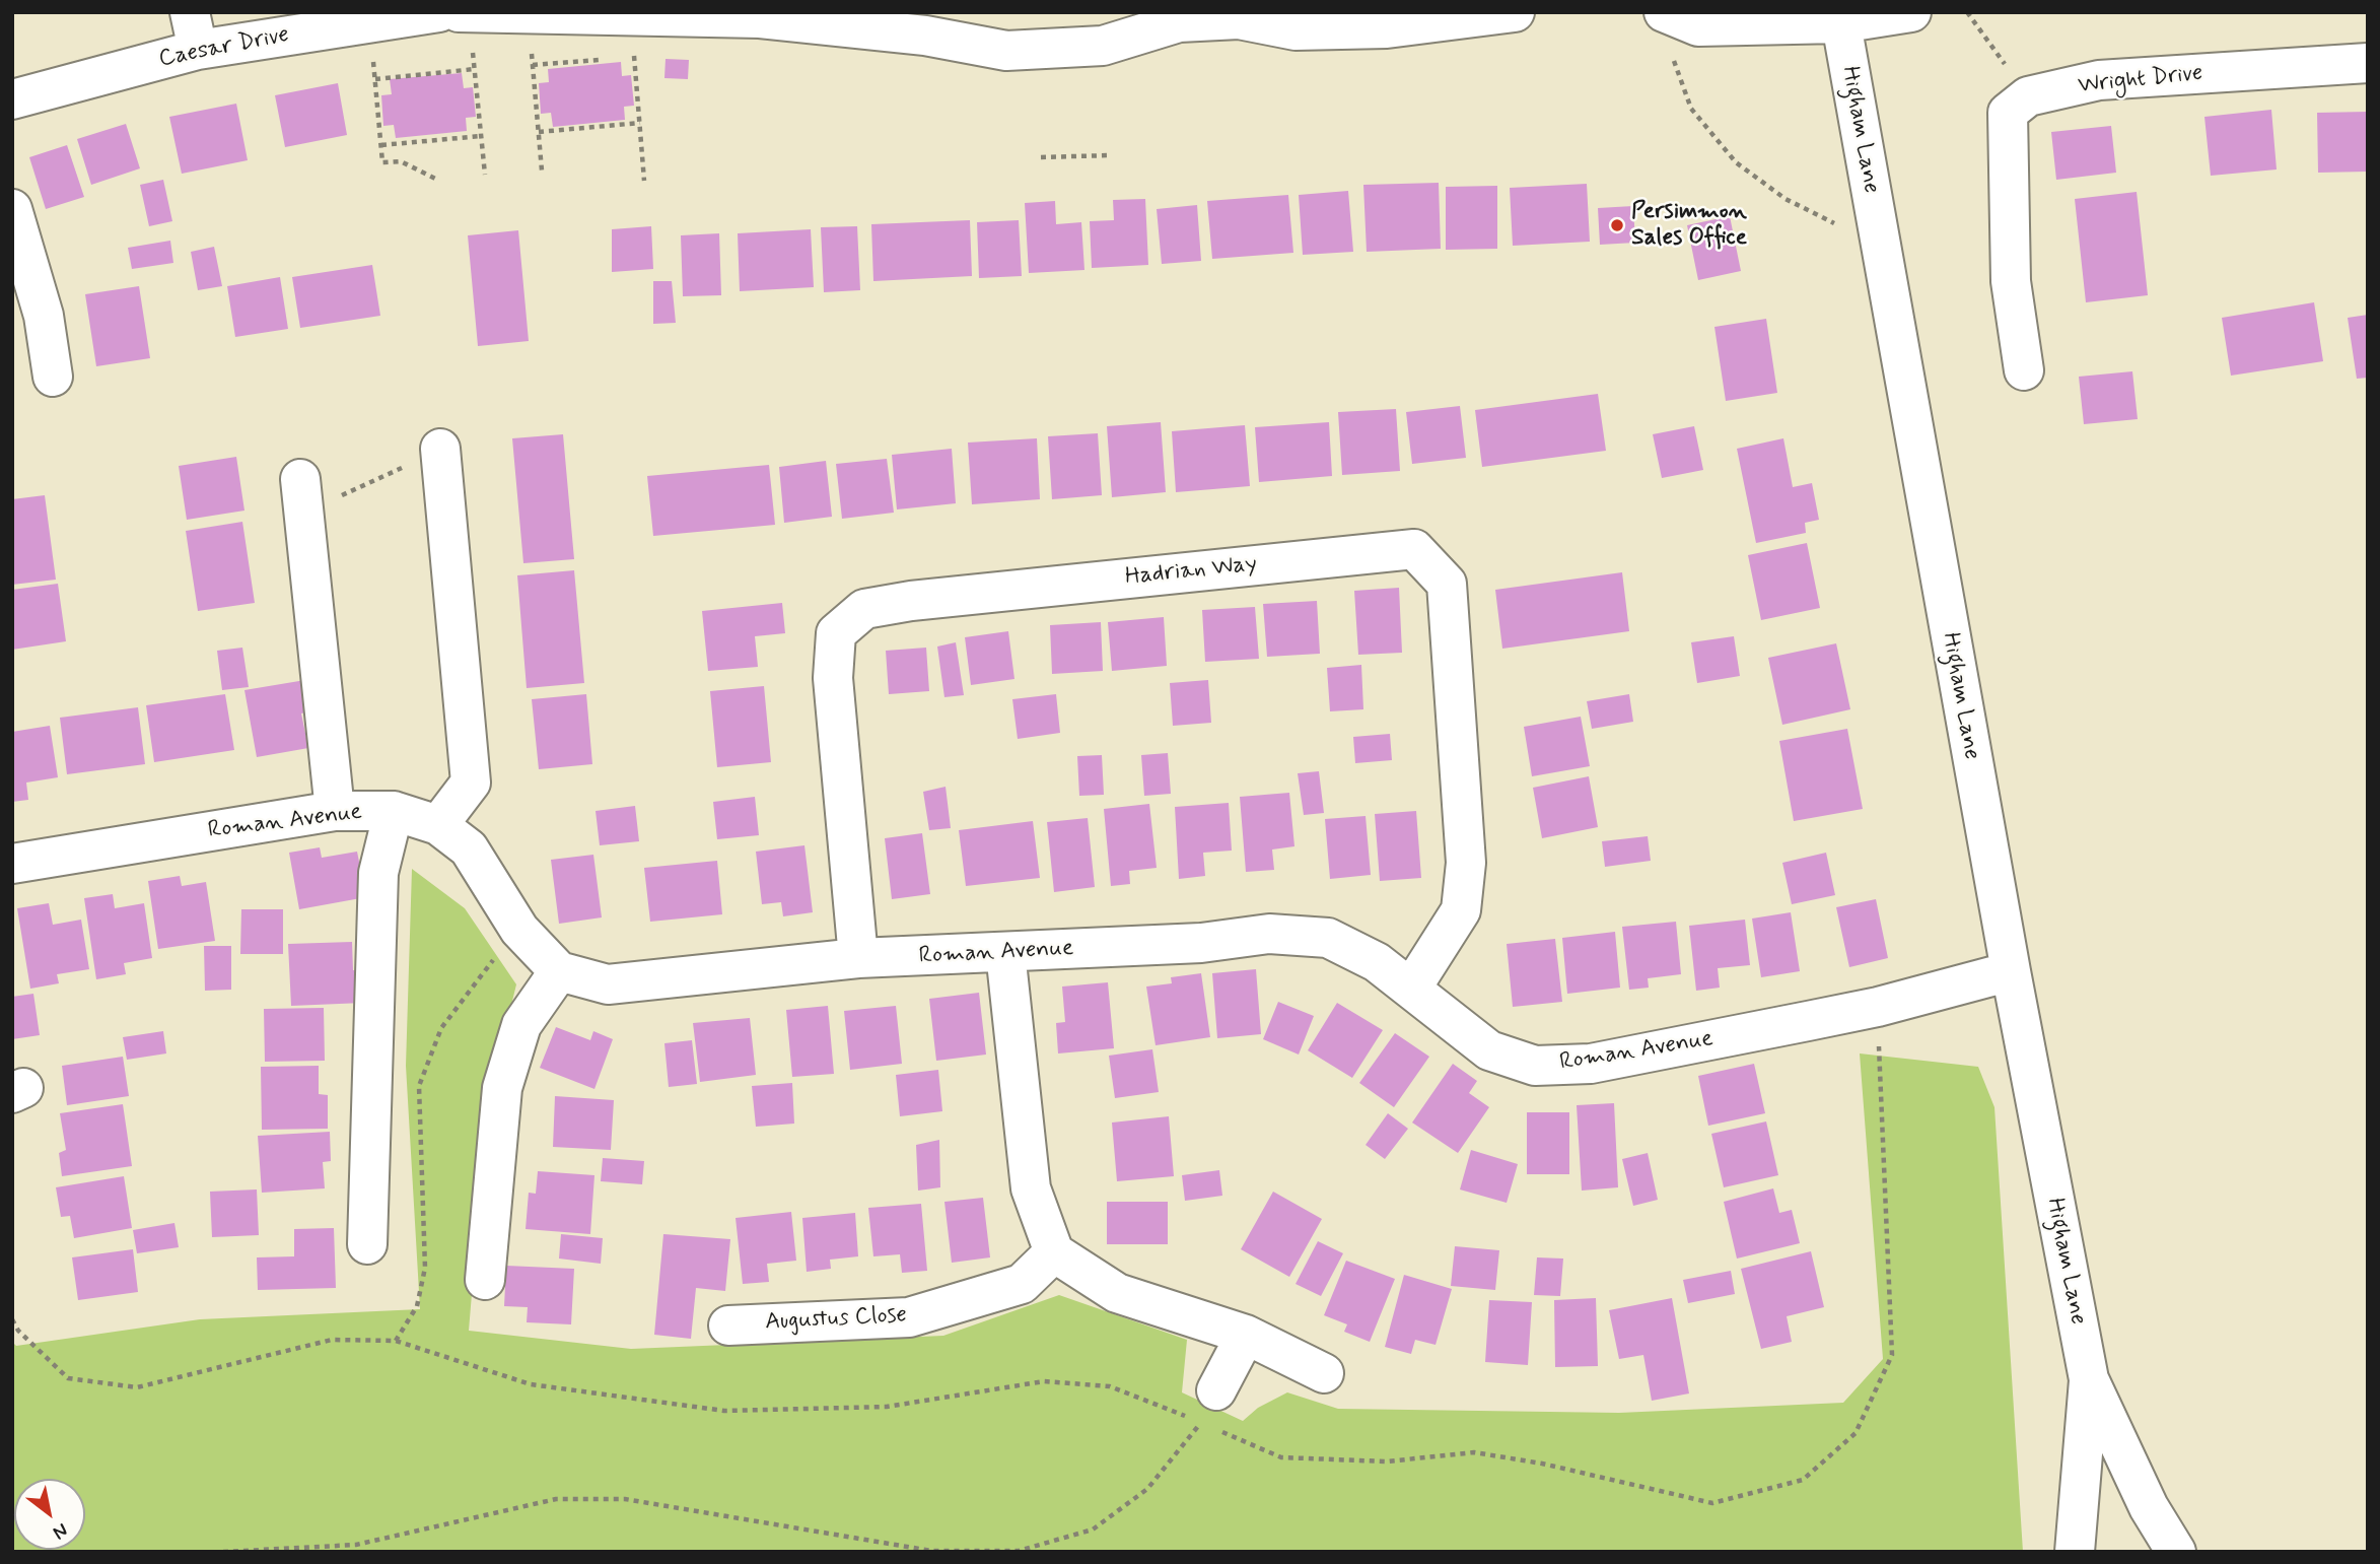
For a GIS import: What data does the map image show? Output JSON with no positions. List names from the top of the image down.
{
  "streets": {
    "street": [
      "Caesar Drive",
      "Wright Drive",
      "Higham Lane",
      "Hadrian Way",
      "Roman Avenue",
      "Augustus Close"
    ]
  },
  "crossings": [
    ["Higham Lane", "Roman Avenue"],
    ["Hadrian Way", "Roman Avenue"]
  ],
  "places": ["Persimmon Sales Office"],
  "north": "bottom right"
}
